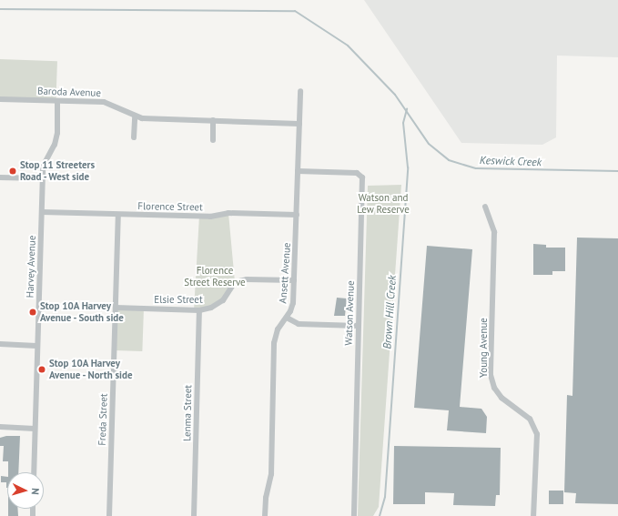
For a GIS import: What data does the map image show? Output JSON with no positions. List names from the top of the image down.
{
  "streets": {
    "street": [
      "Baroda Avenue",
      "Florence Street",
      "Harvey Avenue",
      "Ansett Avenue",
      "Elsie Street",
      "Watson Avenue",
      "Young Avenue",
      "Lenma Street",
      "Freda Street"
    ]
  },
  "crossings": [
    ["Baroda Avenue", "Harvey Avenue"],
    ["Baroda Avenue", "Ansett Avenue"],
    ["Florence Street", "Harvey Avenue"],
    ["Florence Street", "Ansett Avenue"],
    ["Florence Street", "Freda Street"],
    ["Ansett Avenue", "Elsie Street"],
    ["Ansett Avenue", "Watson Avenue"],
    ["Elsie Street", "Lenma Street"],
    ["Elsie Street", "Freda Street"]
  ],
  "water": ["Keswick Creek", "Brown Hill Creek"],
  "parks": ["Watson and Lew Reserve", "Florence Street Reserve"],
  "places": ["Stop 11 Streeters Road - West side", "Stop 10A Harvey Avenue - South side", "Stop 10A Harvey Avenue - North side"],
  "north": "right"
}
